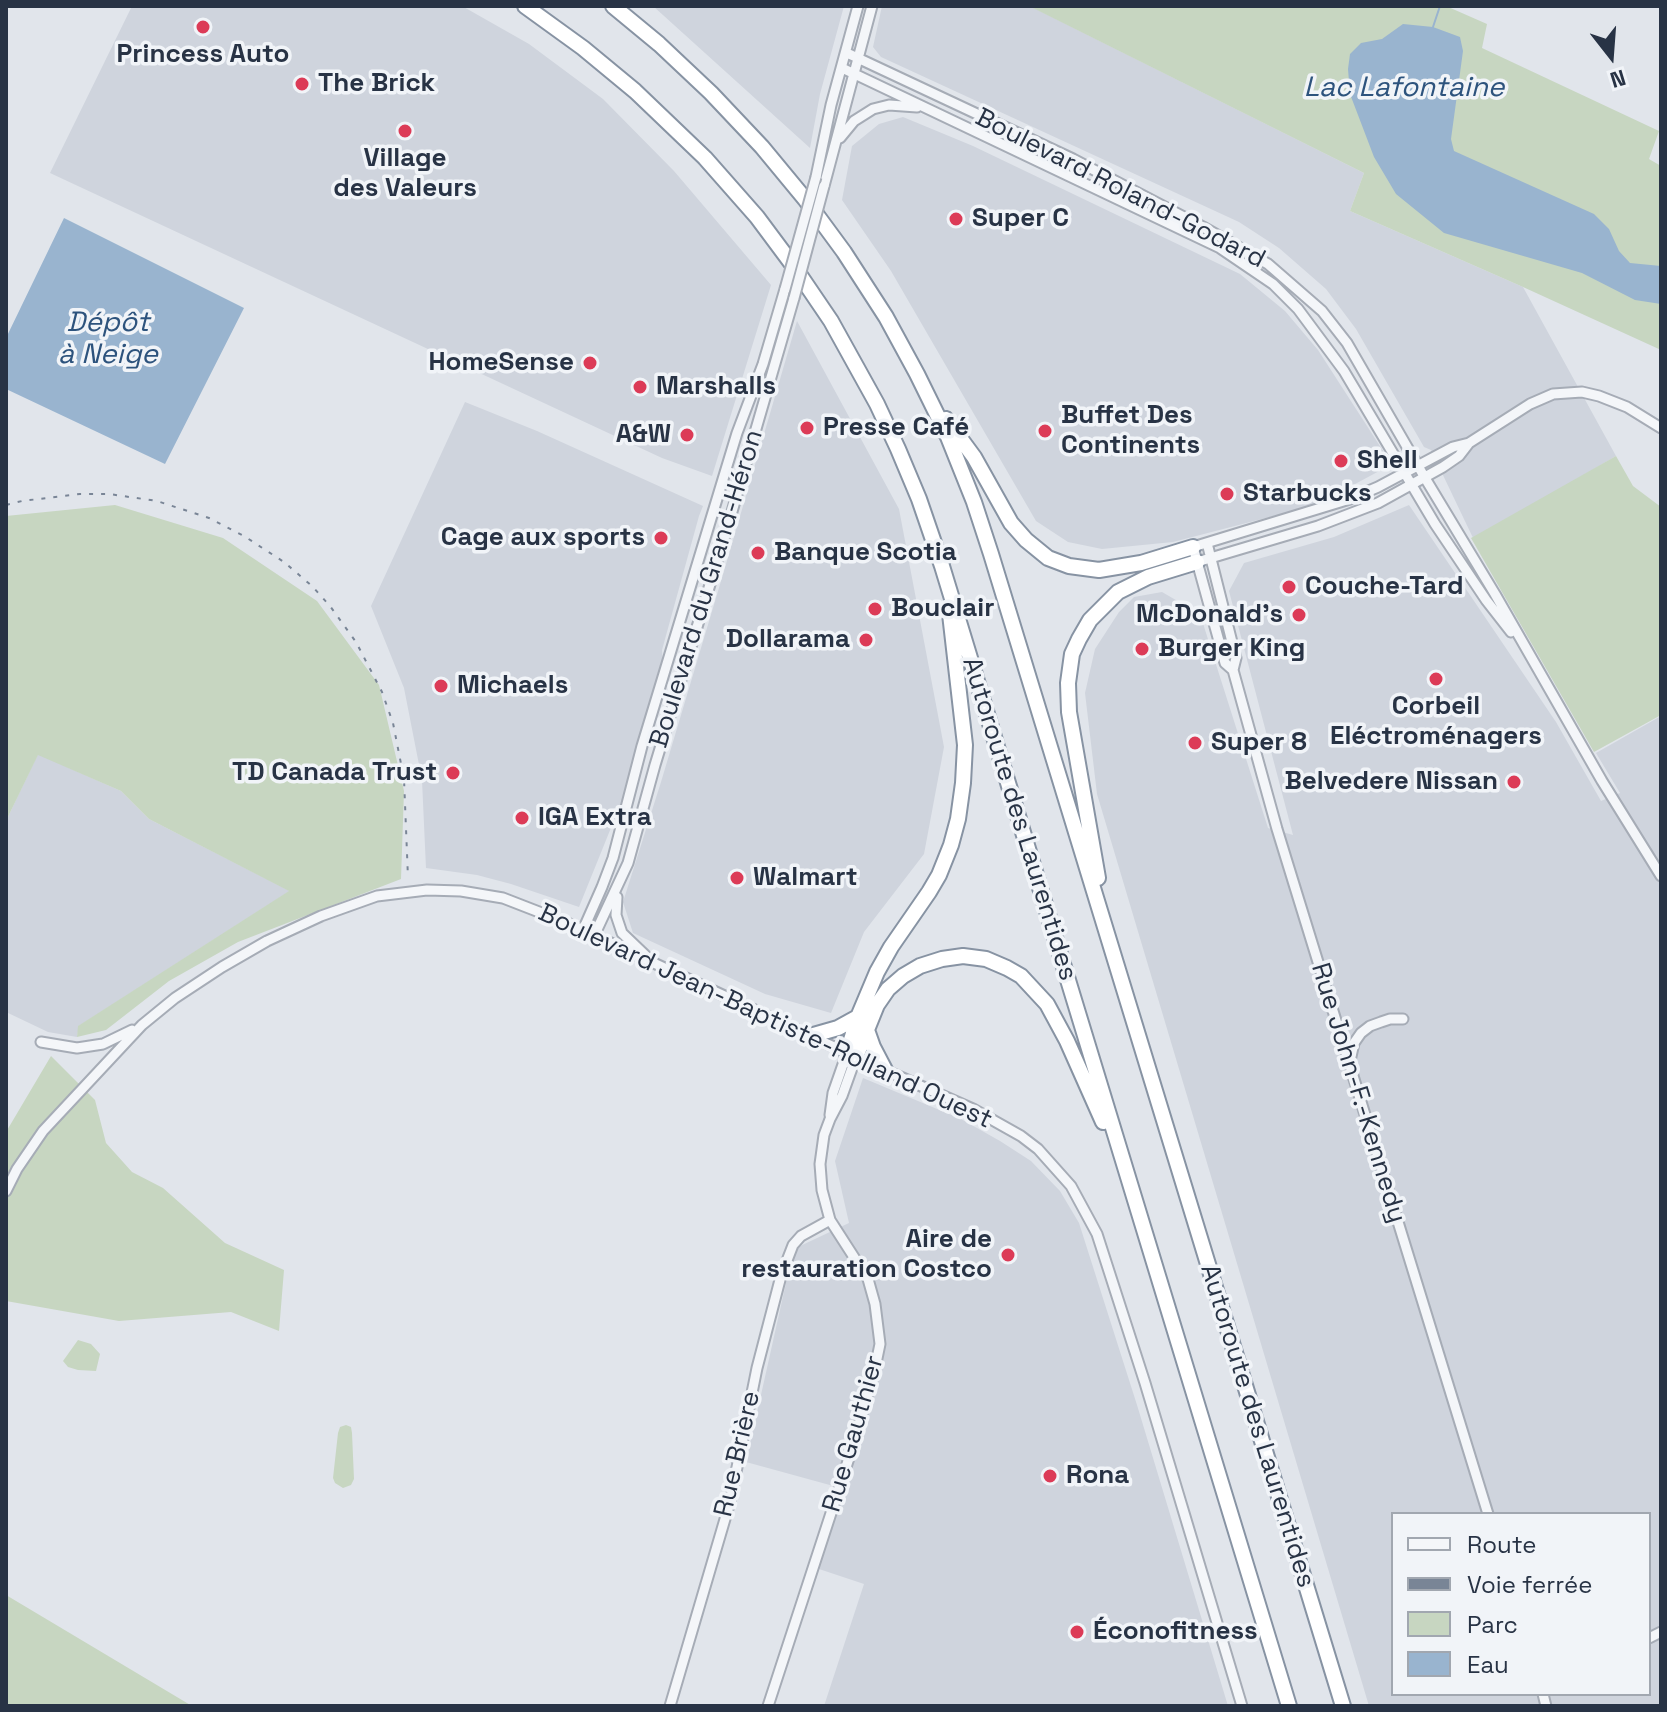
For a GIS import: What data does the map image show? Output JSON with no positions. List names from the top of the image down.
{
  "streets": {
    "highway": ["Autoroute des Laurentides"],
    "street": [
      "Boulevard Roland-Godard",
      "Boulevard du Grand-Héron",
      "Boulevard Jean-Baptiste-Rolland Ouest",
      "Rue John-F.-Kennedy",
      "Rue Gauthier",
      "Rue Brière"
    ]
  },
  "crossings": [
    ["Boulevard Roland-Godard", "Boulevard du Grand-Héron"],
    ["Boulevard du Grand-Héron", "Boulevard Jean-Baptiste-Rolland Ouest"],
    ["Boulevard Jean-Baptiste-Rolland Ouest", "Rue Gauthier"],
    ["Rue Gauthier", "Rue Brière"]
  ],
  "water": ["Lac Lafontaine", "Dépôt à Neige"],
  "places": [
    "Princess Auto",
    "The Brick",
    "Village des Valeurs",
    "Super C",
    "HomeSense",
    "Marshalls",
    "Presse Café",
    "Buffet Des Continents",
    "A&W",
    "Shell",
    "Starbucks",
    "Cage aux sports",
    "Banque Scotia",
    "Couche-Tard",
    "Bouclair",
    "McDonald's",
    "Dollarama",
    "Burger King",
    "Corbeil Eléctroménagers",
    "Michaels",
    "Super 8",
    "TD Canada Trust",
    "Belvedere Nissan",
    "IGA Extra",
    "Walmart",
    "Aire de restauration Costco",
    "Rona",
    "Éconofitness"
  ],
  "legend": [
    "Route",
    "Voie ferrée",
    "Parc",
    "Eau"
  ],
  "north": "bottom"
}
